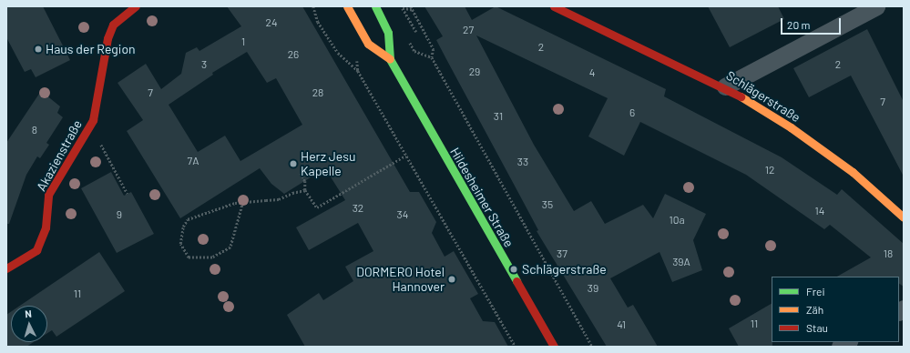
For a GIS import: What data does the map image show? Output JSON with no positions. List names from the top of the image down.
{
  "streets": {
    "street": ["Schlägerstraße", "Akazienstraße", "Hildesheimer Straße"]
  },
  "places": [
    "Haus der Region",
    "Herz Jesu Kapelle",
    "Schlägerstraße",
    "DORMERO Hotel Hannover"
  ],
  "house_numbers": [
    "24",
    "27",
    "1",
    "2",
    "26",
    "3",
    "2",
    "29",
    "4",
    "7",
    "28",
    "7",
    "6",
    "31",
    "8",
    "7A",
    "33",
    "12",
    "35",
    "32",
    "14",
    "9",
    "34",
    "10a",
    "37",
    "18",
    "39A",
    "39",
    "11",
    "11",
    "41"
  ],
  "legend": ["Frei", "Zäh", "Stau"],
  "scale_bar": "20 m",
  "north": "top"
}
